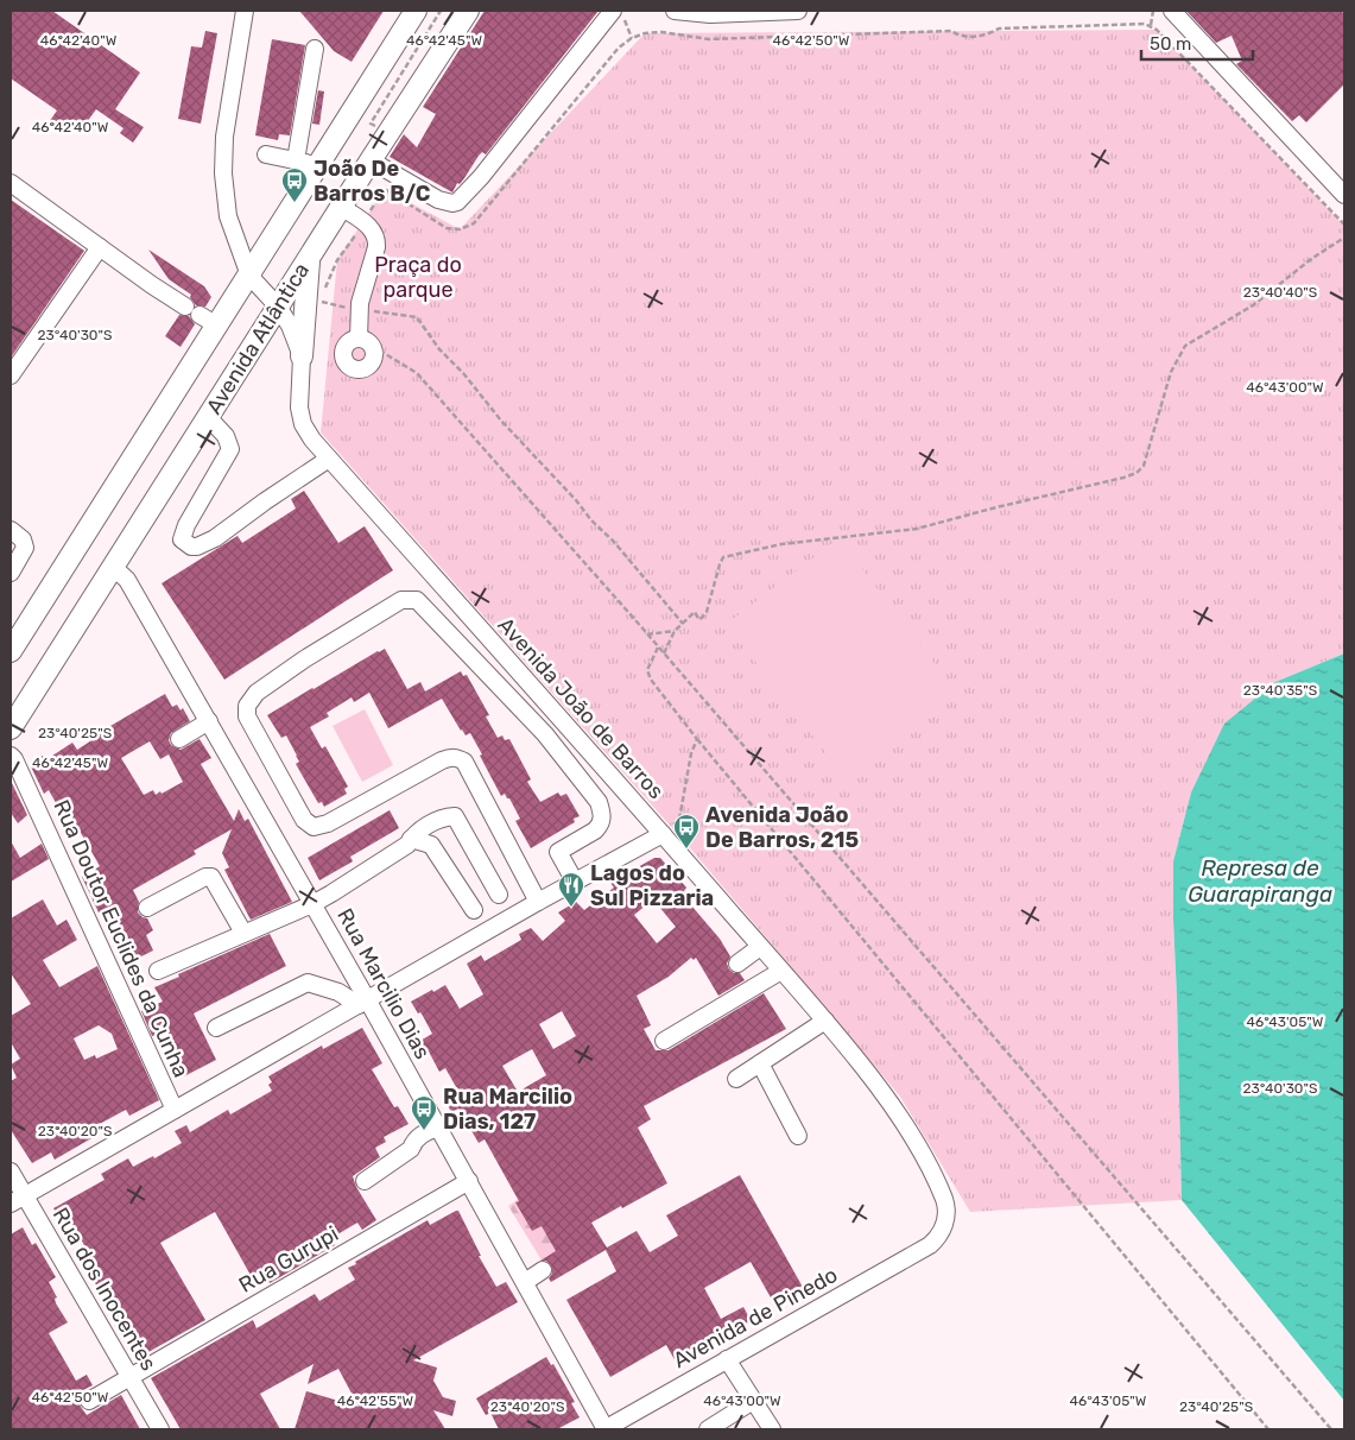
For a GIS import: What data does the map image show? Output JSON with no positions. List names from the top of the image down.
{
  "streets": {
    "main road": ["Avenida Atlântica"],
    "street": [
      "Avenida João de Barros",
      "Rua Doutor Euclides da Cunha",
      "Rua Marcilio Dias",
      "Rua Gurupi",
      "Rua dos Inocentes",
      "Avenida de Pinedo"
    ]
  },
  "crossings": [
    ["Avenida Atlântica", "Avenida João de Barros"],
    ["Avenida Atlântica", "Rua Marcilio Dias"],
    ["Avenida João de Barros", "Avenida de Pinedo"],
    ["Rua Marcilio Dias", "Rua Gurupi"],
    ["Rua Marcilio Dias", "Avenida de Pinedo"],
    ["Rua Gurupi", "Rua dos Inocentes"]
  ],
  "water": ["Represa de Guarapiranga"],
  "parks": ["Praça do parque"],
  "places": {
    "bus stop": ["João De Barros B/C", "Avenida João De Barros, 215", "Rua Marcilio Dias, 127"],
    "restaurant": ["Lagos do Sul Pizzaria"]
  },
  "scale_bar": "50 m",
  "coordinates": [
    "46°42'40\"W",
    "46°42'45\"W",
    "46°42'50\"W",
    "23°40'40\"S",
    "23°40'30\"S",
    "46°43'00\"W",
    "23°40'35\"S",
    "23°40'25\"S",
    "46°43'05\"W",
    "23°40'20\"S",
    "46°42'55\"W"
  ]
}
